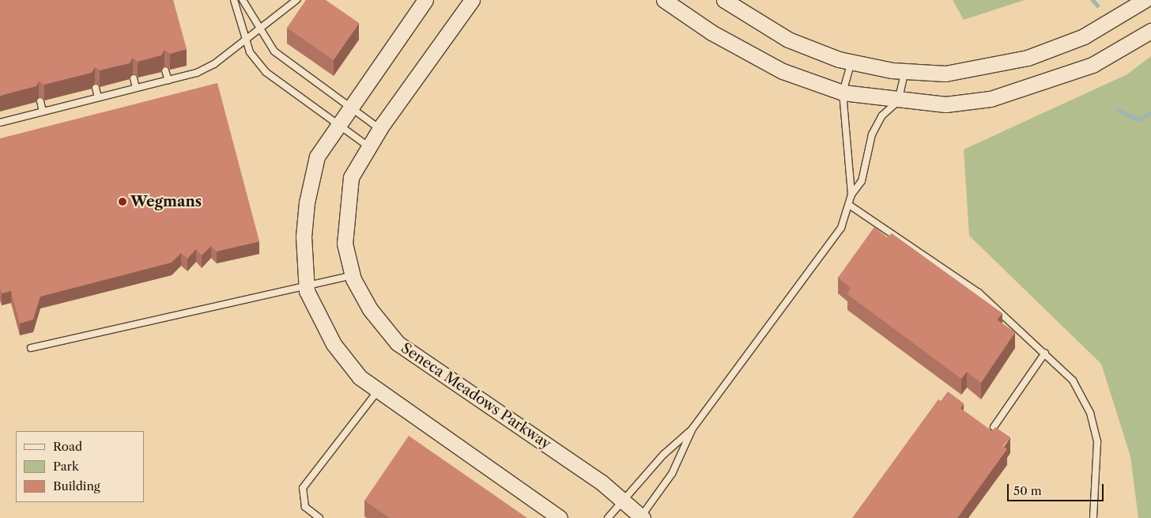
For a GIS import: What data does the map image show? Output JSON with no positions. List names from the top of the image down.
{
  "streets": {
    "street": ["Seneca Meadows Parkway"]
  },
  "places": ["Wegmans"],
  "legend": ["Road", "Park", "Building"],
  "scale_bar": "50 m"
}
